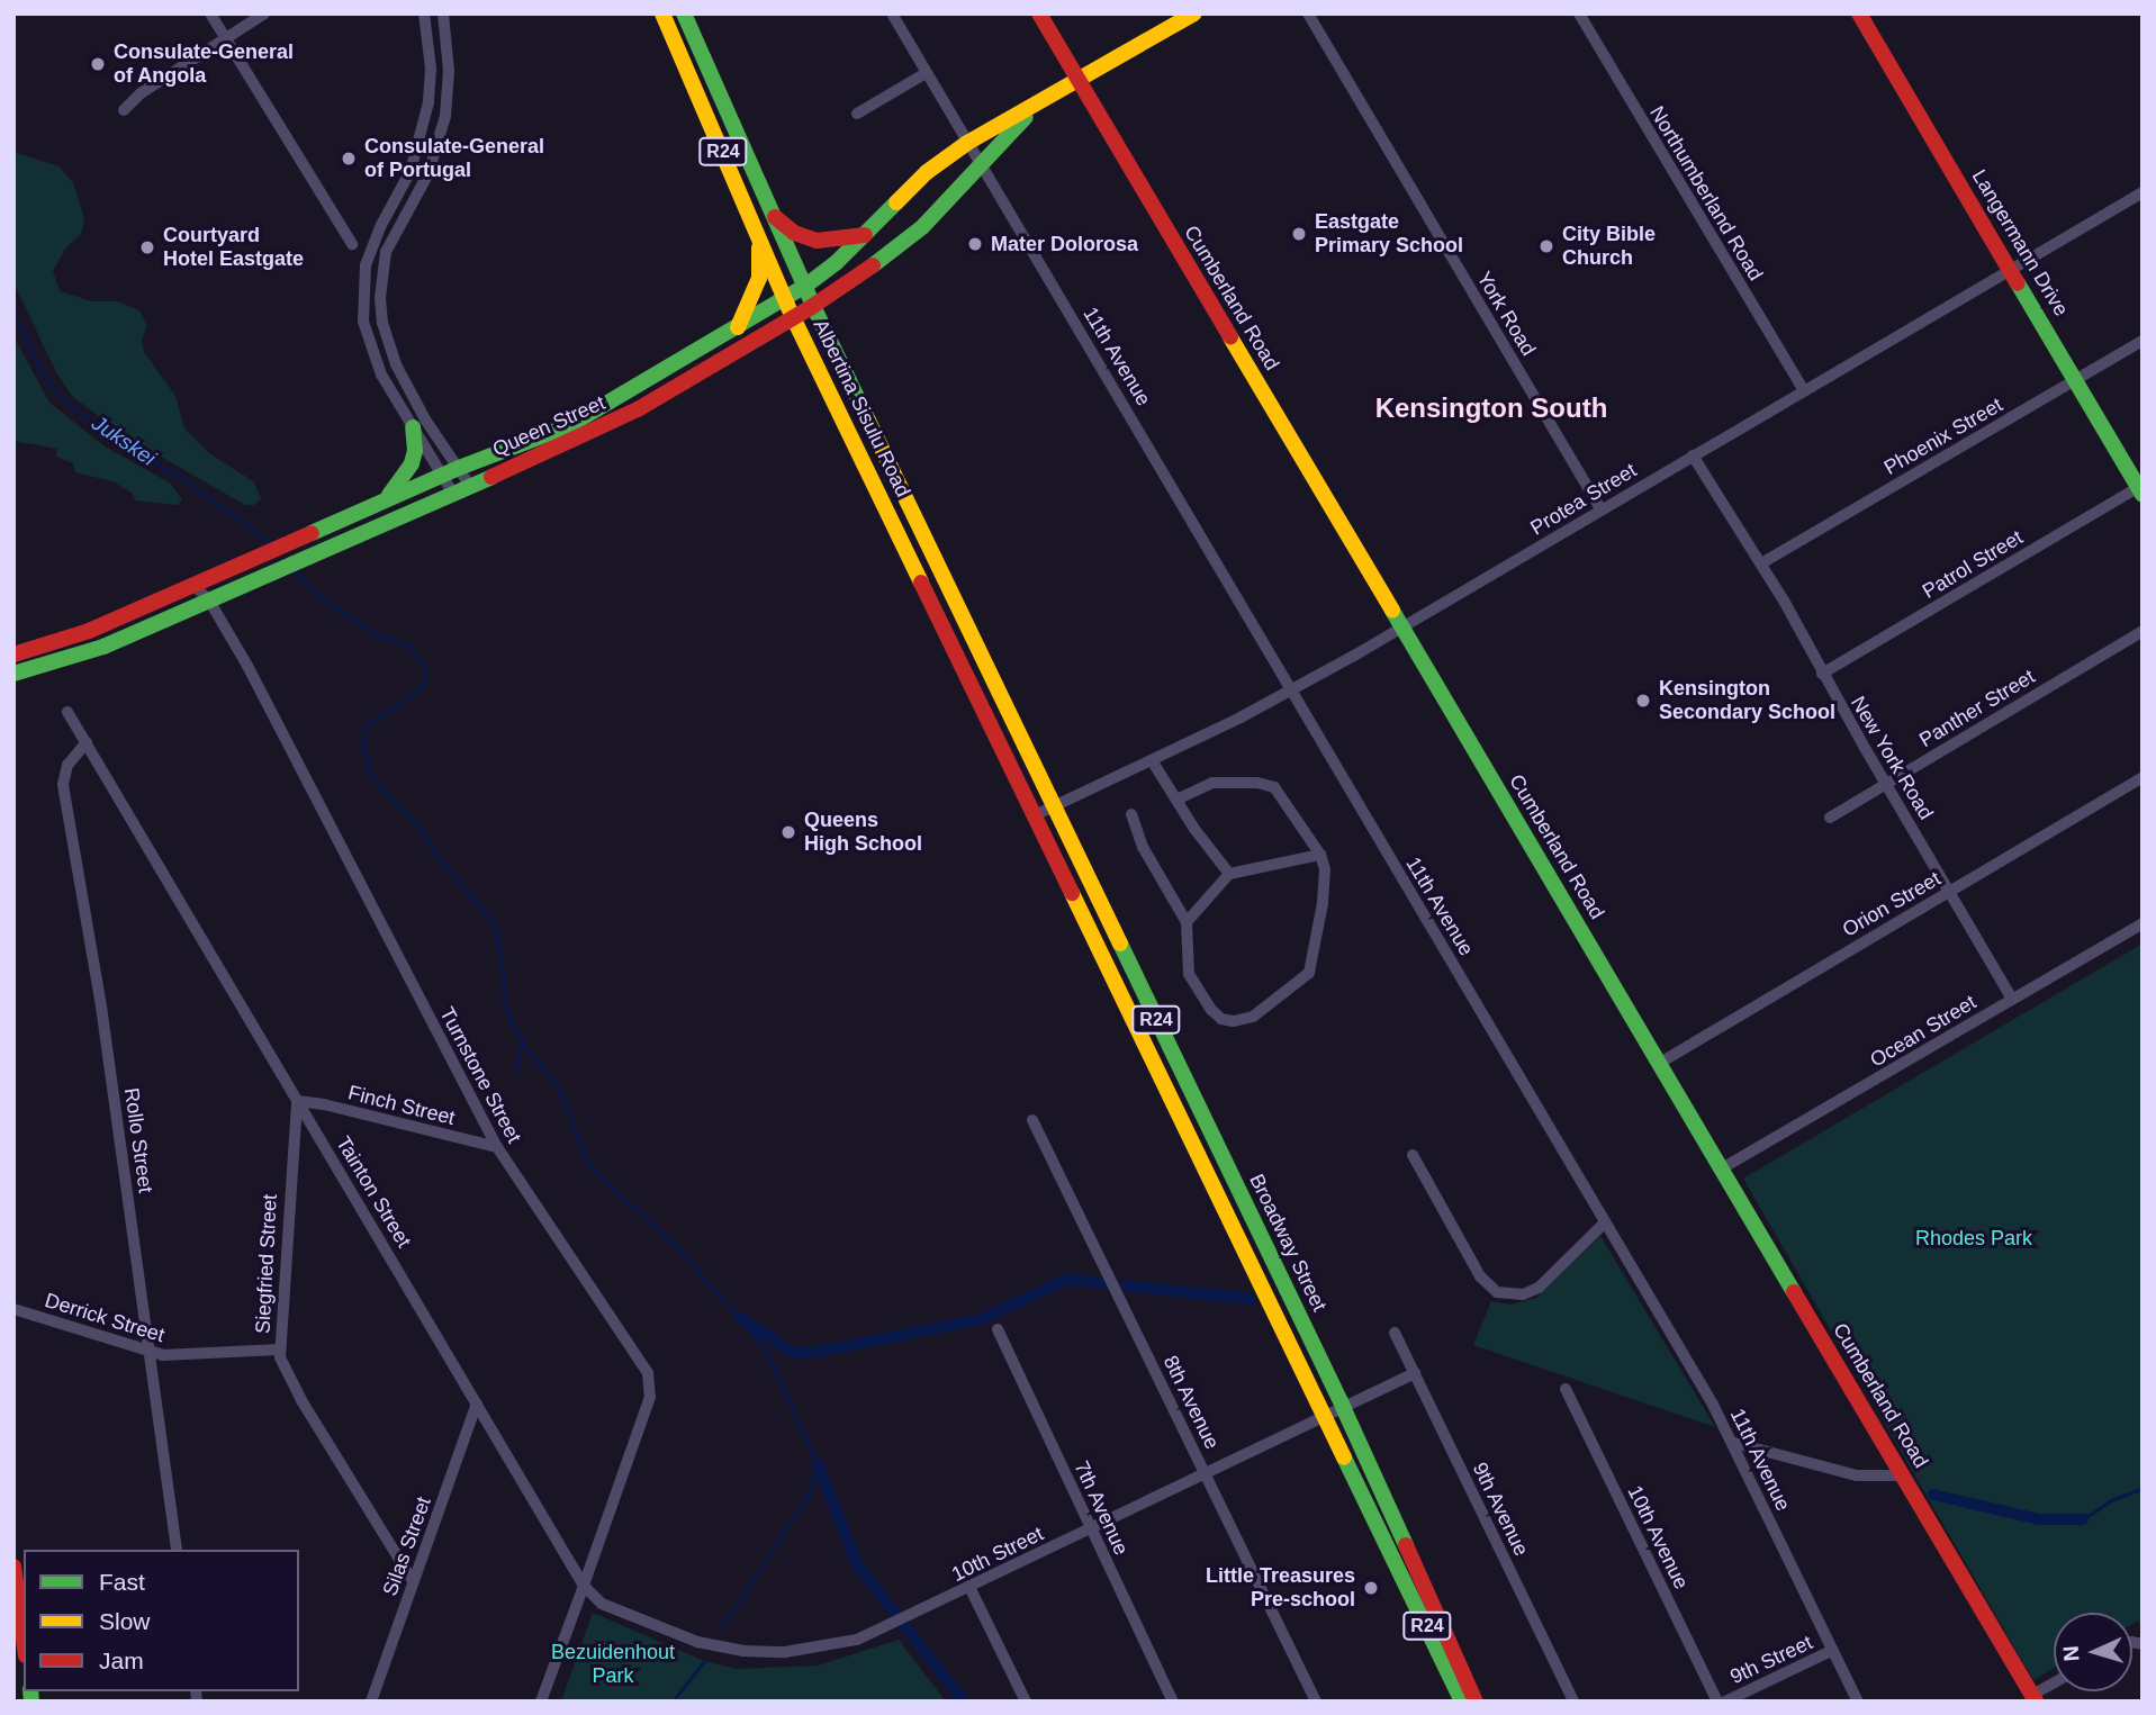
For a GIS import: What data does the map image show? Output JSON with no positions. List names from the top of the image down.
{
  "streets": {
    "main road": [
      "R24",
      "Langermann Drive",
      "Cumberland Road",
      "Albertina Sisulu Road",
      "Queen Street",
      "Broadway Street"
    ],
    "street": [
      "Northumberland Road",
      "York Road",
      "11th Avenue",
      "Phoenix Street",
      "Protea Street",
      "Patrol Street",
      "Panther Street",
      "New York Road",
      "Orion Street",
      "Ocean Street",
      "Turnstone Street",
      "Finch Street",
      "Rollo Street",
      "Tainton Street",
      "Siegfried Street",
      "Derrick Street",
      "8th Avenue",
      "7th Avenue",
      "9th Avenue",
      "10th Avenue",
      "Silas Street",
      "10th Street",
      "9th Street"
    ]
  },
  "crossings": [
    ["Northumberland Road", "Protea Street"],
    ["Langermann Drive", "Phoenix Street"],
    ["Langermann Drive", "Protea Street"],
    ["Langermann Drive", "Patrol Street"],
    ["Cumberland Road", "Queen Street"],
    ["Cumberland Road", "Protea Street"],
    ["Cumberland Road", "Orion Street"],
    ["Cumberland Road", "Ocean Street"],
    ["York Road", "Protea Street"],
    ["11th Avenue", "Queen Street"],
    ["11th Avenue", "Protea Street"],
    ["11th Avenue", "9th Street"],
    ["Albertina Sisulu Road", "Queen Street"],
    ["Albertina Sisulu Road", "Protea Street"],
    ["Albertina Sisulu Road", "Broadway Street"],
    ["Queen Street", "Turnstone Street"],
    ["Phoenix Street", "New York Road"],
    ["Protea Street", "New York Road"],
    ["Protea Street", "Broadway Street"],
    ["Patrol Street", "New York Road"],
    ["Panther Street", "New York Road"],
    ["New York Road", "Orion Street"],
    ["New York Road", "Ocean Street"],
    ["Turnstone Street", "Finch Street"],
    ["Turnstone Street", "Tainton Street"],
    ["Turnstone Street", "10th Street"],
    ["Finch Street", "Tainton Street"],
    ["Finch Street", "Siegfried Street"],
    ["Rollo Street", "Tainton Street"],
    ["Rollo Street", "Derrick Street"],
    ["Tainton Street", "Siegfried Street"],
    ["Tainton Street", "Silas Street"],
    ["Tainton Street", "10th Street"],
    ["Broadway Street", "10th Street"],
    ["Siegfried Street", "Derrick Street"],
    ["Siegfried Street", "Silas Street"],
    ["8th Avenue", "10th Street"],
    ["7th Avenue", "10th Street"],
    ["9th Avenue", "10th Street"]
  ],
  "districts": ["Kensington South"],
  "water": ["Jukskei"],
  "parks": ["Rhodes Park", "Bezuidenhout Park"],
  "places": [
    "Consulate-General of Angola",
    "Consulate-General of Portugal",
    "Eastgate Primary School",
    "Mater Dolorosa",
    "City Bible Church",
    "Courtyard Hotel Eastgate",
    "Kensington Secondary School",
    "Queens High School",
    "Little Treasures Pre-school"
  ],
  "legend": ["Fast", "Slow", "Jam"],
  "north": "left"
}
